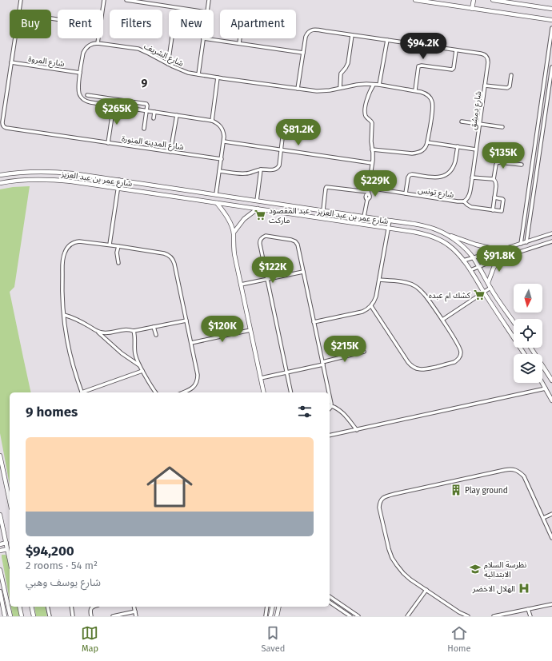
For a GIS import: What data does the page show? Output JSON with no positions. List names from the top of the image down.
{
  "streets": {
    "street": [
      "شارع الشريف",
      "شارع المروة",
      "شارع دمشق",
      "شارع المدينه المنورة",
      "شارع عمر بن عبد العزيز",
      "شارع تونس"
    ]
  },
  "crossings": [
    ["شارع المروة", "شارع المدينه المنورة"],
    ["شارع دمشق", "شارع تونس"]
  ],
  "districts": ["9"],
  "places": {
    "supermarket": ["عبد المقصود ماركت", "كشك ام عبده"],
    "building": ["Play ground"],
    "school or university": ["نظرسة السلام الابتدائية"],
    "hospital": ["الهلال الاخضر"]
  },
  "north": "bottom",
  "page": {
    "chip": [
      "Buy",
      "Rent",
      "Filters",
      "New",
      "Apartment"
    ],
    "price": [
      "$94.2K",
      "$265K",
      "$81.2K",
      "$135K",
      "$229K",
      "$91.8K",
      "$122K",
      "$120K",
      "$215K"
    ],
    "heading": "9 homes",
    "list": [
      {
        "name": "$94,200",
        "note": "2 rooms · 54 m² · شارع يوسف وهبي"
      }
    ],
    "tabs": ["Map", "Saved", "Home"]
  }
}
